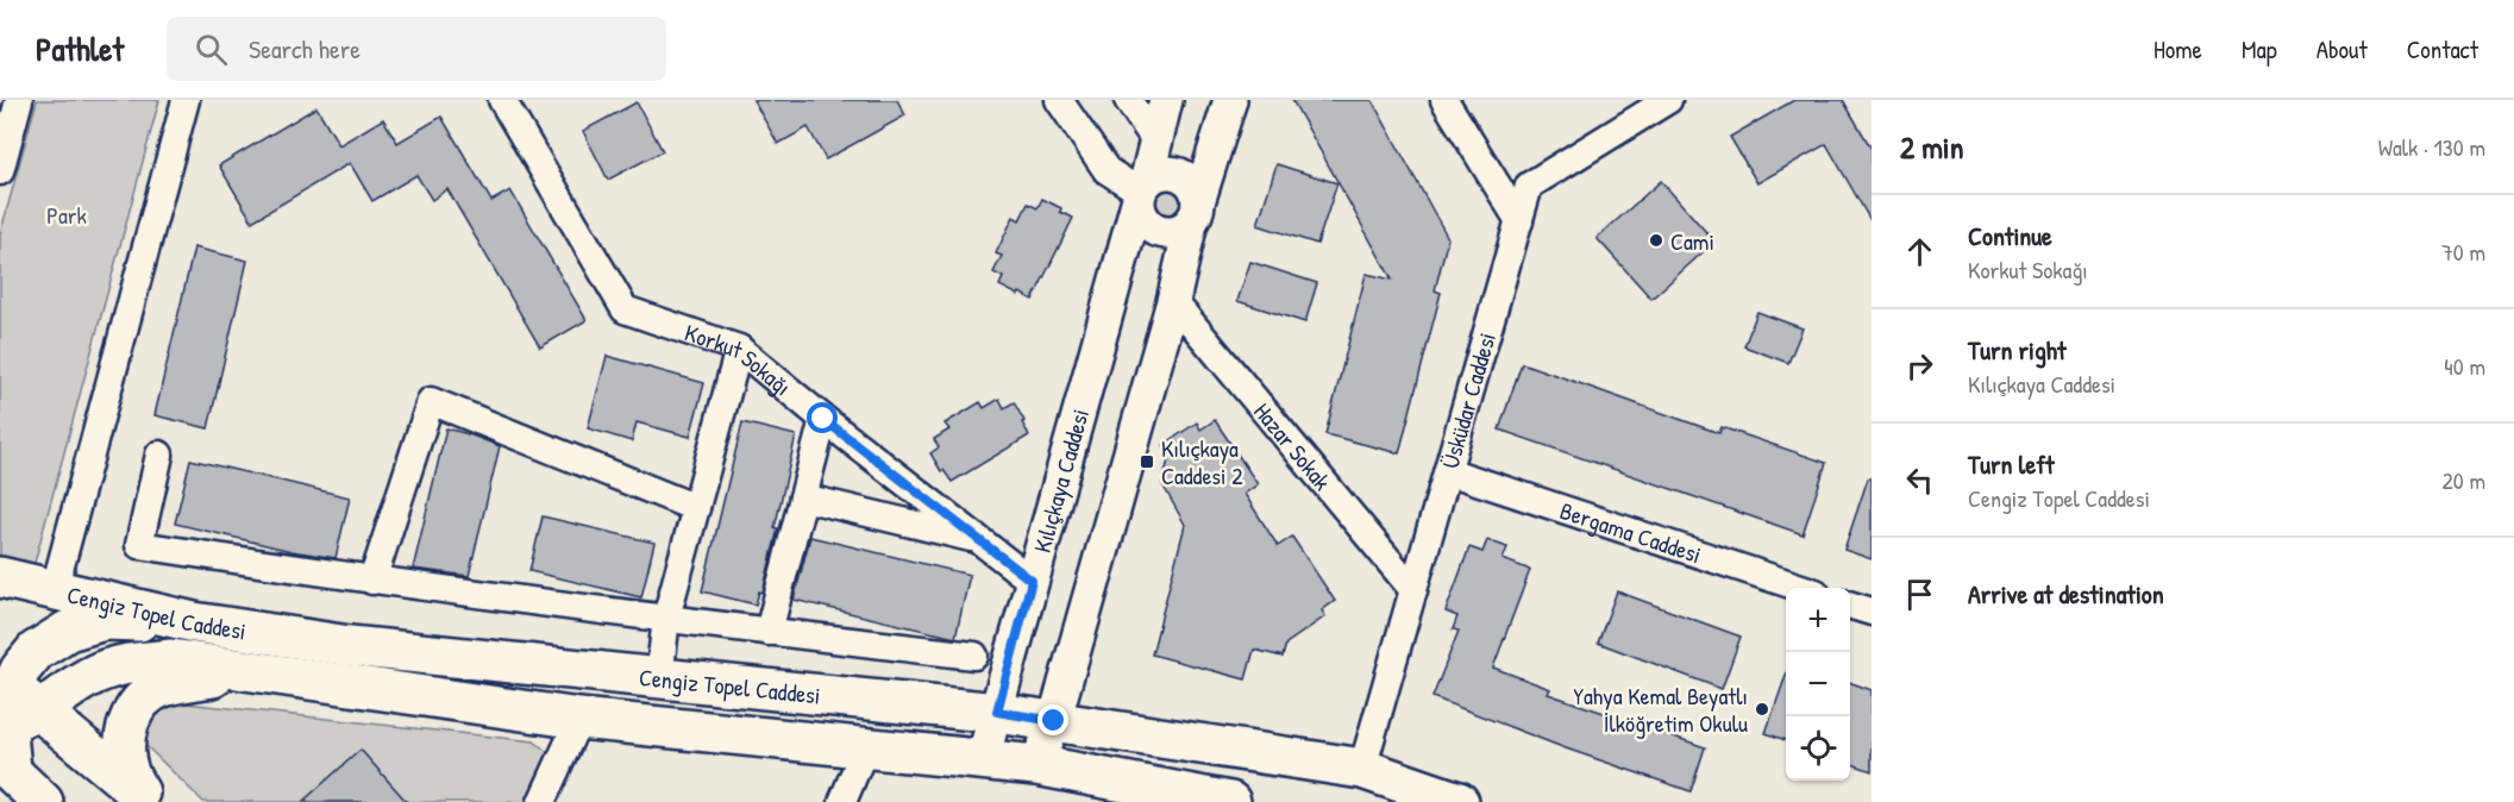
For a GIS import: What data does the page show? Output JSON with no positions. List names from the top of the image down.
{
  "streets": {
    "main road": ["Cengiz Topel Caddesi"],
    "street": [
      "Korkut Sokağı",
      "Üsküdar Caddesi",
      "Hazar Sokak",
      "Kılıçkaya Caddesi",
      "Bergama Caddesi"
    ]
  },
  "crossings": [
    ["Korkut Sokağı", "Kılıçkaya Caddesi"],
    ["Üsküdar Caddesi", "Hazar Sokak"],
    ["Üsküdar Caddesi", "Bergama Caddesi"],
    ["Üsküdar Caddesi", "Cengiz Topel Caddesi"],
    ["Kılıçkaya Caddesi", "Cengiz Topel Caddesi"]
  ],
  "parks": ["Park"],
  "places": {
    "other": ["Cami", "Yahya Kemal Beyatlı İlköğretim Okulu"],
    "transit": ["Kılıçkaya Caddesi 2"]
  },
  "page": {
    "header": "Pathlet",
    "search": "Search here",
    "nav": [
      "Home",
      "Map",
      "About",
      "Contact"
    ],
    "heading": ["2 min", "Walk · 130 m"],
    "list": [
      ["Continue", "Korkut Sokağı", "70 m"],
      ["Turn right", "Kılıçkaya Caddesi", "40 m"],
      ["Turn left", "Cengiz Topel Caddesi", "20 m"],
      "Arrive at destination"
    ],
    "map_buttons": ["+", "−"]
  }
}
